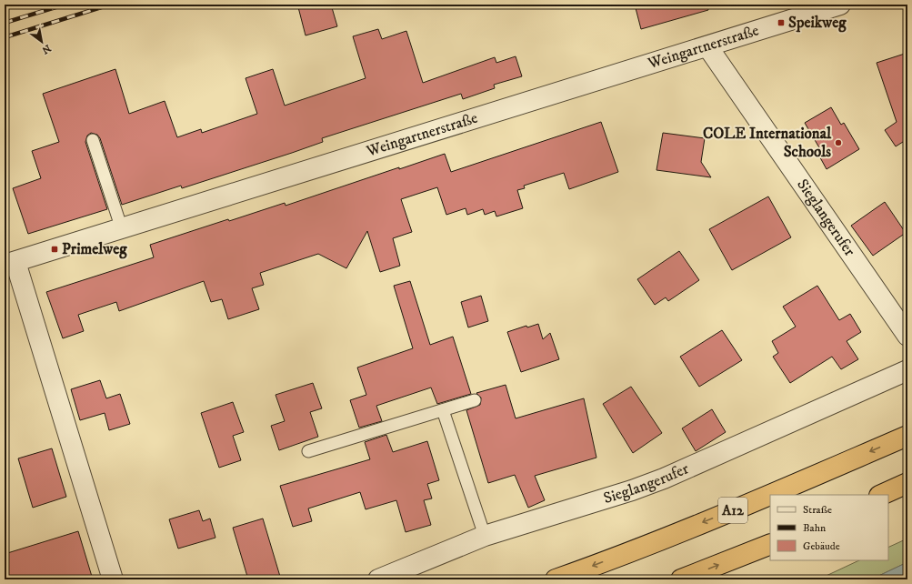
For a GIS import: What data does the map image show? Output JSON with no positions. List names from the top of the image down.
{
  "streets": {
    "highway": ["A12"],
    "street": ["Weingartnerstraße", "Sieglangerufer"]
  },
  "crossings": [
    ["Weingartnerstraße", "Sieglangerufer"]
  ],
  "places": {
    "transit": ["Speikweg", "Primelweg"],
    "other": ["COLE International Schools"]
  },
  "legend": ["Straße", "Bahn", "Gebäude"],
  "north": "bottom right"
}
